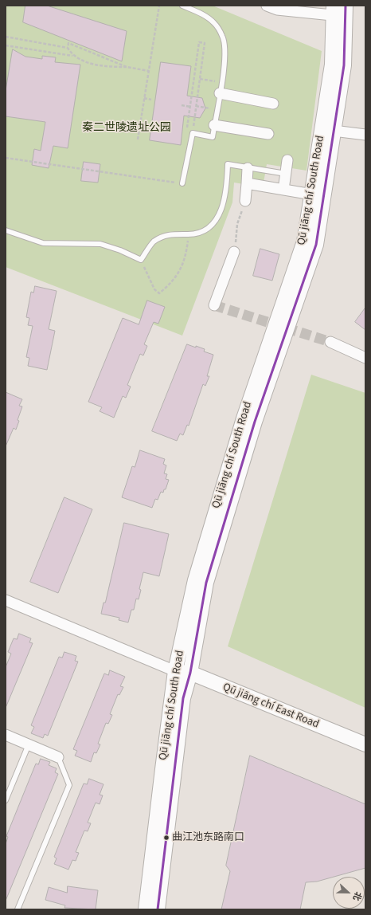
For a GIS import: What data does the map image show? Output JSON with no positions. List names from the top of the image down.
{
  "streets": {
    "main road": ["Qū jiāng chí South Road", "Qū jiāng chí East Road"]
  },
  "crossings": [
    ["Qū jiāng chí South Road", "Qū jiāng chí East Road"]
  ],
  "parks": ["秦二世陵遗址公园"],
  "places": ["曲江池东路南口"],
  "north": "right"
}
